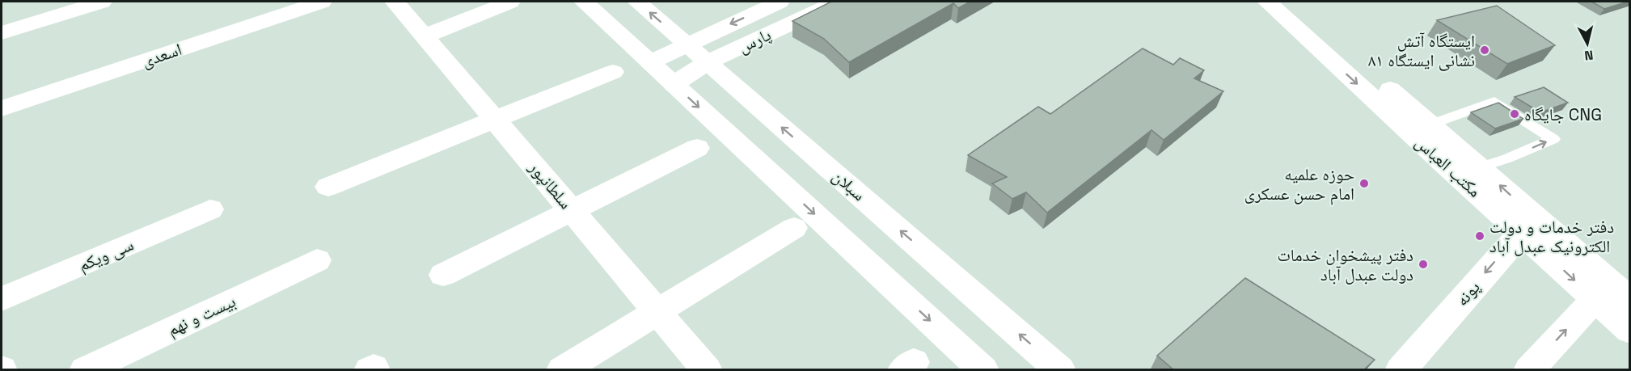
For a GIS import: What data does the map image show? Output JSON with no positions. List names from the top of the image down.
{
  "streets": {
    "street": [
      "پارس",
      "اسعدی",
      "مکتب العباس",
      "سلطانپور",
      "سبلان",
      "سی ویکم",
      "پونه",
      "بیست و نهم"
    ]
  },
  "crossings": [
    ["پارس", "سبلان"],
    ["مکتب العباس", "پونه"]
  ],
  "places": [
    "ایستگاه آتش نشانی ایستگاه ۸۱",
    "جایگاه CNG",
    "حوزه علمیه امام حسن عسکری",
    "دفتر خدمات و دولت الکترونیک عبدل آباد",
    "دفتر پیشخوان خدمات دولت عبدل آباد"
  ],
  "north": "bottom"
}
